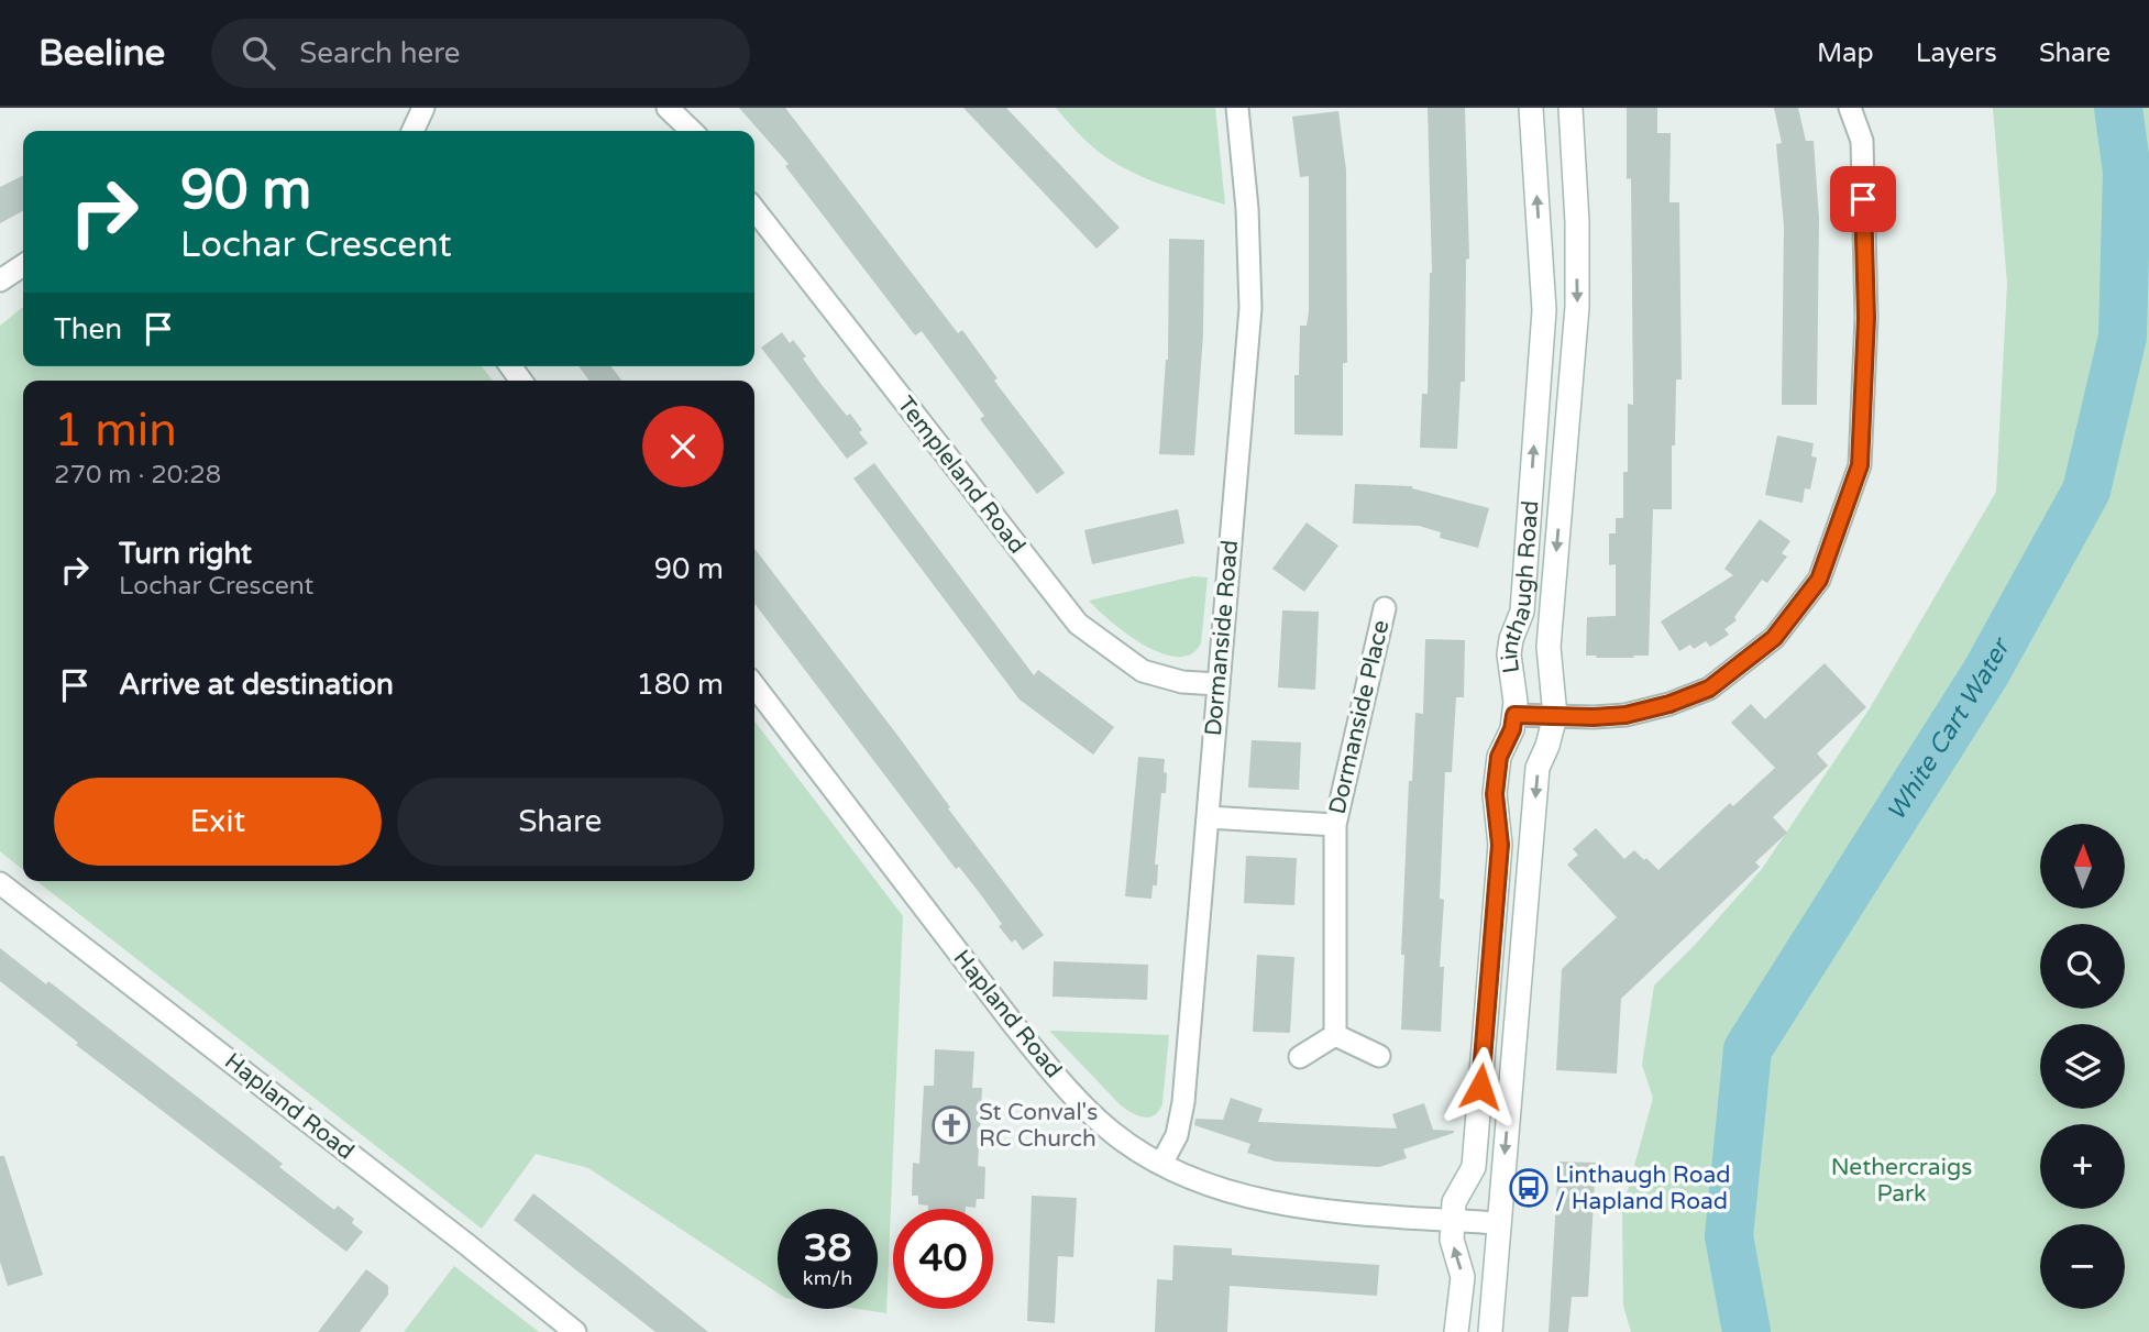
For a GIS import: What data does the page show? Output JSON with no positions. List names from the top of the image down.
{
  "streets": {
    "street": [
      "Templeland Road",
      "Linthaugh Road",
      "Dormanside Road",
      "Dormanside Place",
      "Hapland Road"
    ]
  },
  "crossings": [
    ["Templeland Road", "Dormanside Road"],
    ["Linthaugh Road", "Hapland Road"],
    ["Dormanside Road", "Dormanside Place"],
    ["Dormanside Road", "Hapland Road"]
  ],
  "water": ["White Cart Water"],
  "parks": ["Nethercraigs Park"],
  "places": {
    "church": ["St Conval's RC Church"],
    "bus stop": ["Linthaugh Road / Hapland Road"]
  },
  "north": "top",
  "page": {
    "header": "Beeline",
    "search": "Search here",
    "nav": ["Map", "Layers", "Share"],
    "turn": ["90 m", "Lochar Crescent"],
    "then": "Then",
    "heading": ["1 min", "270 m · 20:28"],
    "list": [
      {
        "name": "Turn right",
        "note": "Lochar Crescent",
        "value": "90 m"
      },
      {
        "name": "Arrive at destination",
        "value": "180 m"
      }
    ],
    "buttons": ["Exit", "Share"],
    "map_buttons": ["+", "−"],
    "speed": "38 km/h",
    "limit": "40"
  }
}
